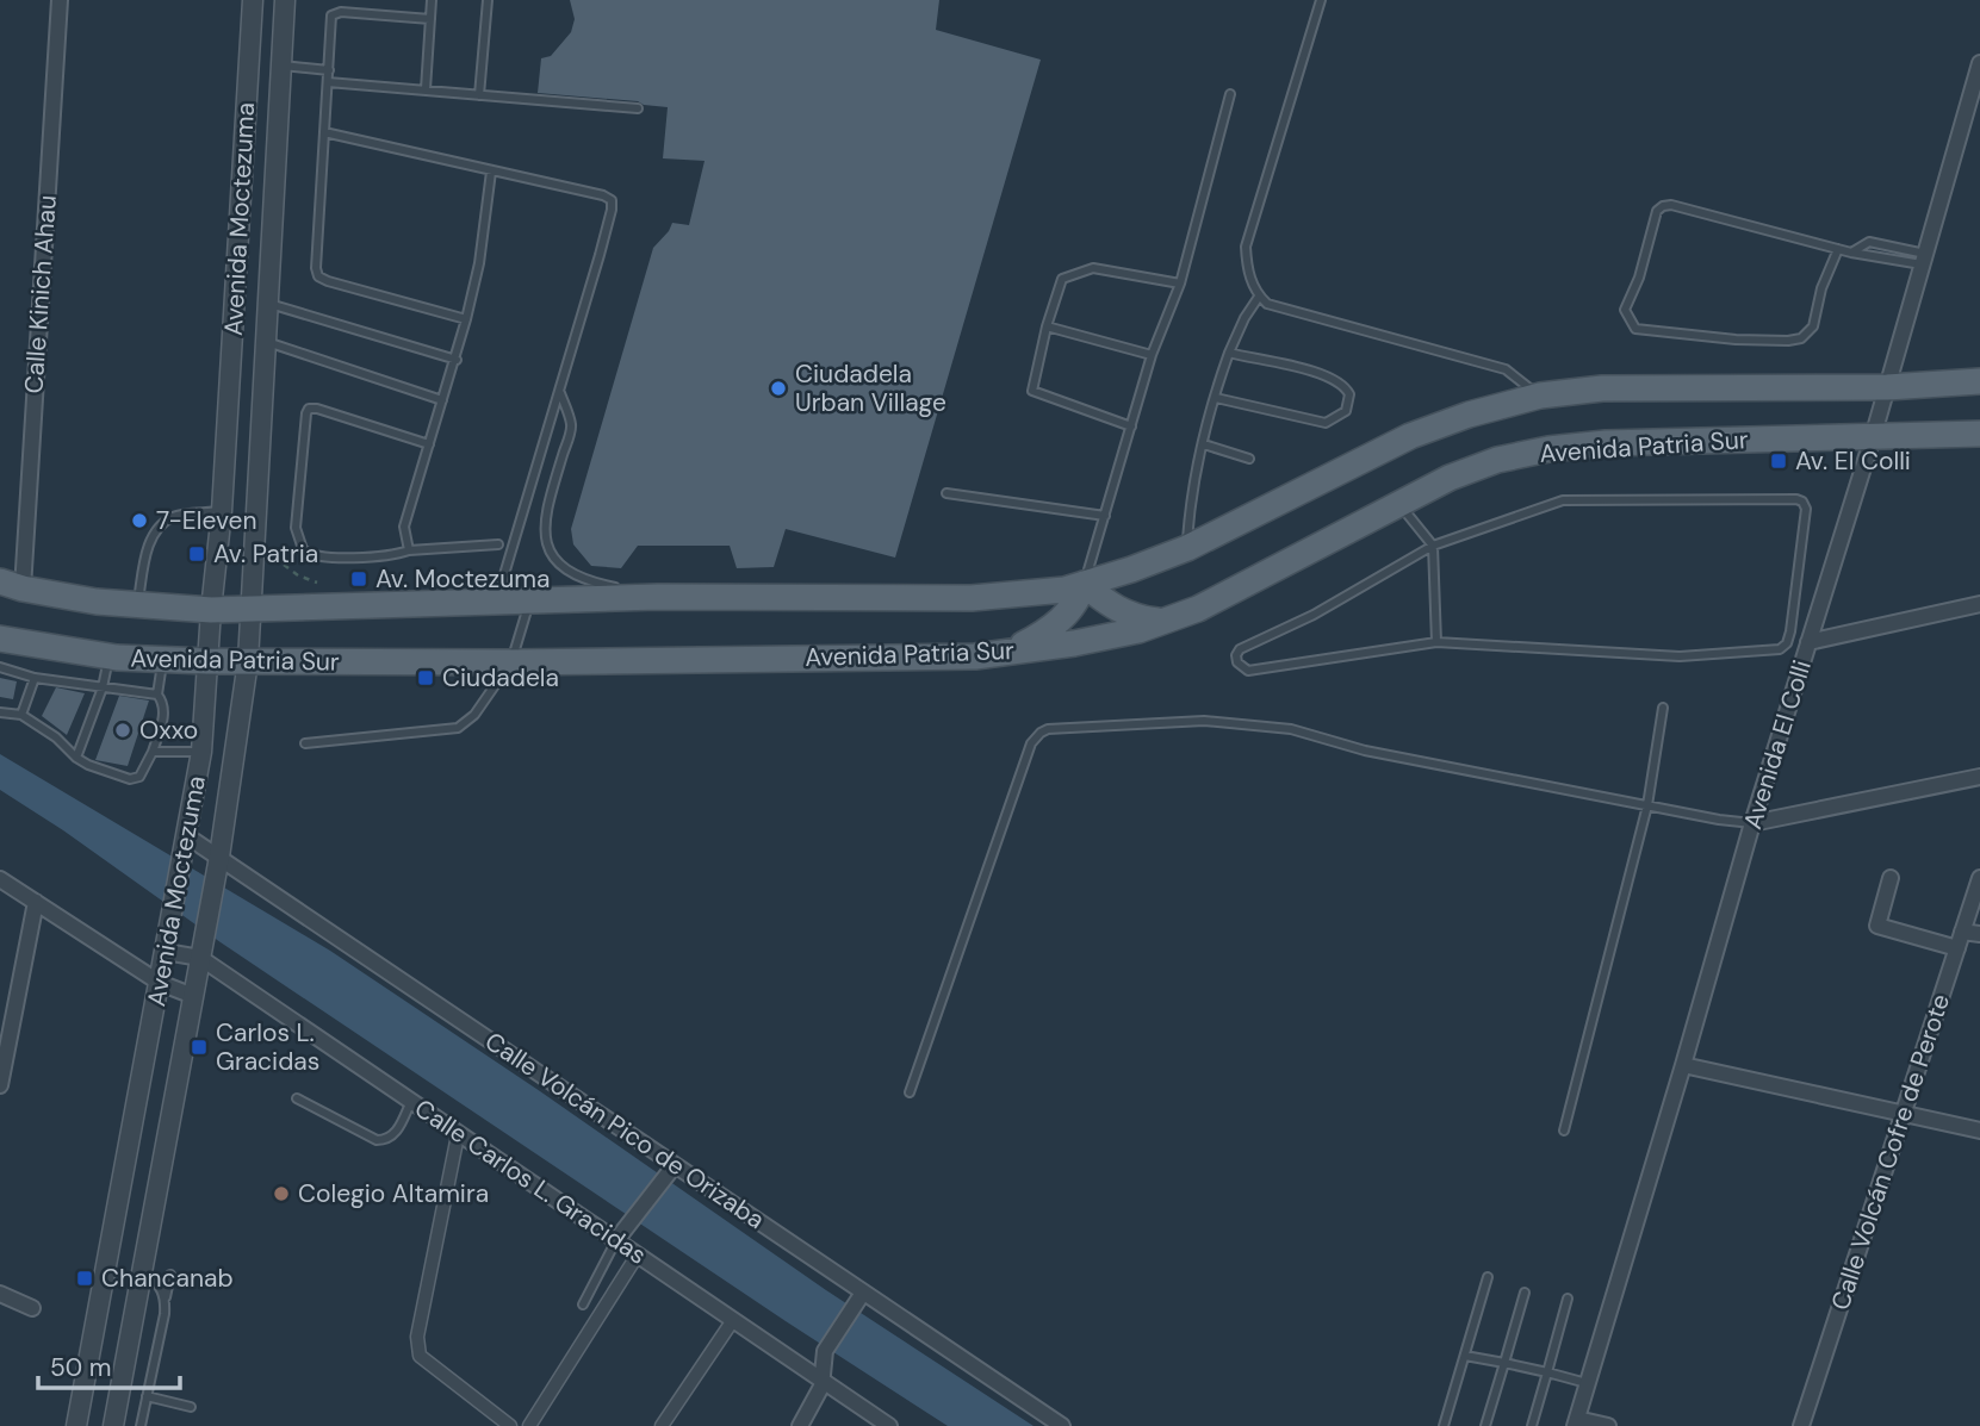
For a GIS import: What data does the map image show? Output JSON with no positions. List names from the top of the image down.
{
  "streets": {
    "main road": ["Avenida Patria Sur"],
    "street": [
      "Avenida Moctezuma",
      "Calle Kinich Ahau",
      "Avenida El Colli",
      "Calle Volcán Pico de Orizaba",
      "Calle Volcán Cofre de Perote",
      "Calle Carlos L. Gracidas"
    ]
  },
  "crossings": [
    ["Avenida Moctezuma", "Avenida Patria Sur"],
    ["Avenida Moctezuma", "Calle Volcán Pico de Orizaba"],
    ["Avenida Moctezuma", "Calle Carlos L. Gracidas"],
    ["Calle Kinich Ahau", "Avenida Patria Sur"],
    ["Avenida Patria Sur", "Avenida El Colli"]
  ],
  "places": {
    "other": [
      "Ciudadela Urban Village",
      "7-Eleven",
      "Oxxo",
      "Colegio Altamira"
    ],
    "transit": [
      "Av. El Colli",
      "Av. Patria",
      "Av. Moctezuma",
      "Ciudadela",
      "Carlos L. Gracidas",
      "Chancanab"
    ]
  },
  "scale_bar": "50 m"
}
